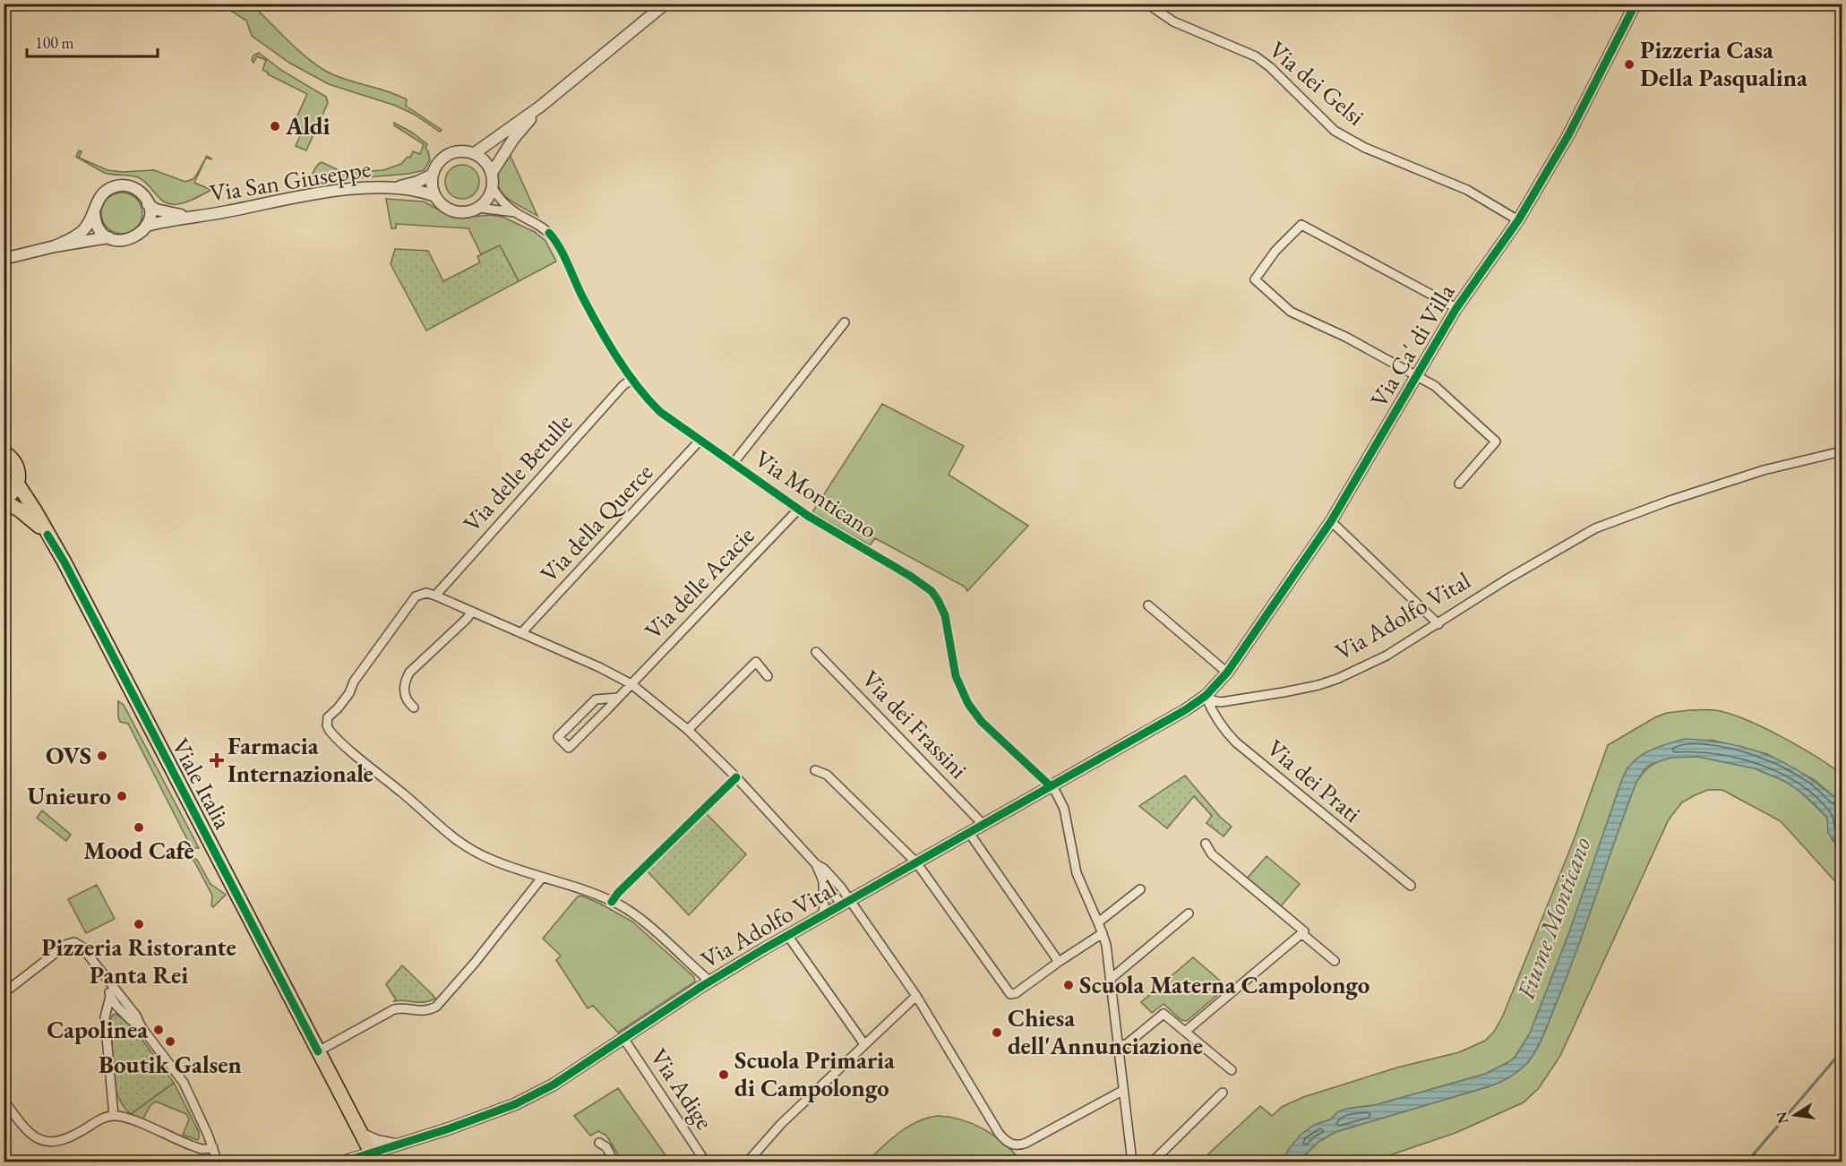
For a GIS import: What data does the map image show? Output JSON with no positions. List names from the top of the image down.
{
  "streets": {
    "main road": ["Viale Italia"],
    "street": [
      "Via dei Gelsi",
      "Via San Giuseppe",
      "Via Ca' di Villa",
      "Via delle Betulle",
      "Via Monticano",
      "Via della Querce",
      "Via delle Acacie",
      "Via Adolfo Vital",
      "Via dei Frassini",
      "Via dei Prati",
      "Via Adige"
    ]
  },
  "crossings": [
    ["Via dei Gelsi", "Via Ca' di Villa"],
    ["Via San Giuseppe", "Via Monticano"],
    ["Via Ca' di Villa", "Via Adolfo Vital"],
    ["Via Ca' di Villa", "Via dei Prati"],
    ["Via delle Betulle", "Via Monticano"],
    ["Via Monticano", "Via della Querce"],
    ["Via Monticano", "Via delle Acacie"],
    ["Via Monticano", "Via Adolfo Vital"],
    ["Via Adolfo Vital", "Via dei Frassini"],
    ["Via Adolfo Vital", "Via dei Prati"],
    ["Via Adolfo Vital", "Viale Italia"],
    ["Via Adolfo Vital", "Via Adige"]
  ],
  "water": ["Fiume Monticano"],
  "places": {
    "other": [
      "Pizzeria Casa Della Pasqualina",
      "Aldi",
      "OVS",
      "Unieuro",
      "Mood Cafè",
      "Pizzeria Ristorante Panta Rei",
      "Scuola Materna Campolongo",
      "Capolinea",
      "Chiesa dell'Annunciazione",
      "Boutik Galsen",
      "Scuola Primaria di Campolongo"
    ],
    "health": ["Farmacia Internazionale"]
  },
  "scale_bar": "100 m",
  "north": "left"
}
